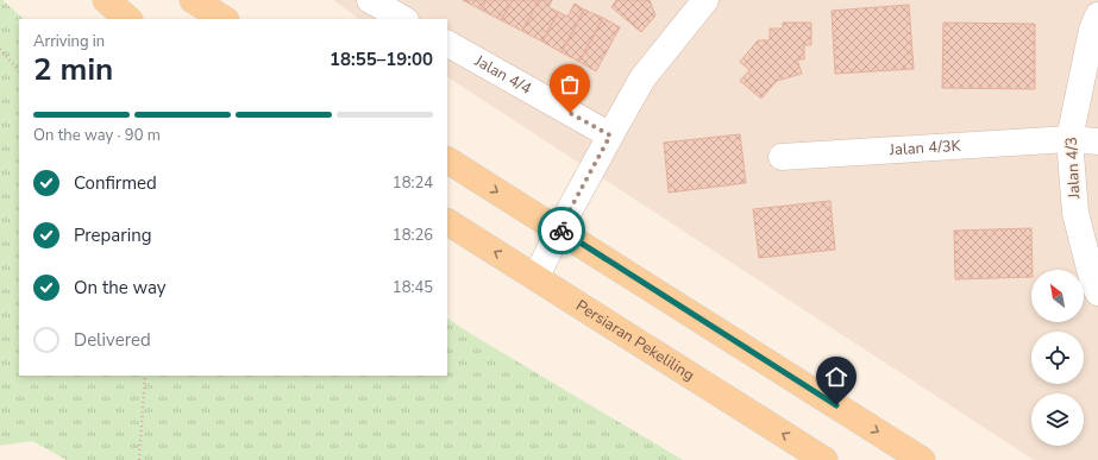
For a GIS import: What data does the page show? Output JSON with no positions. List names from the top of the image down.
{
  "streets": {
    "main road": ["Persiaran Pekeliling"],
    "street": ["Jalan 4/4", "Jalan 4/3K", "Jalan 4/3"]
  },
  "crossings": [
    ["Jalan 4/3K", "Jalan 4/3"]
  ],
  "north": "top left",
  "page": {
    "heading": ["2 min", "Arriving in", "18:55–19:00"],
    "bar": "On the way · 90 m",
    "list": [
      ["Confirmed", "18:24"],
      ["Preparing", "18:26"],
      ["On the way", "18:45"],
      "Delivered"
    ]
  }
}
